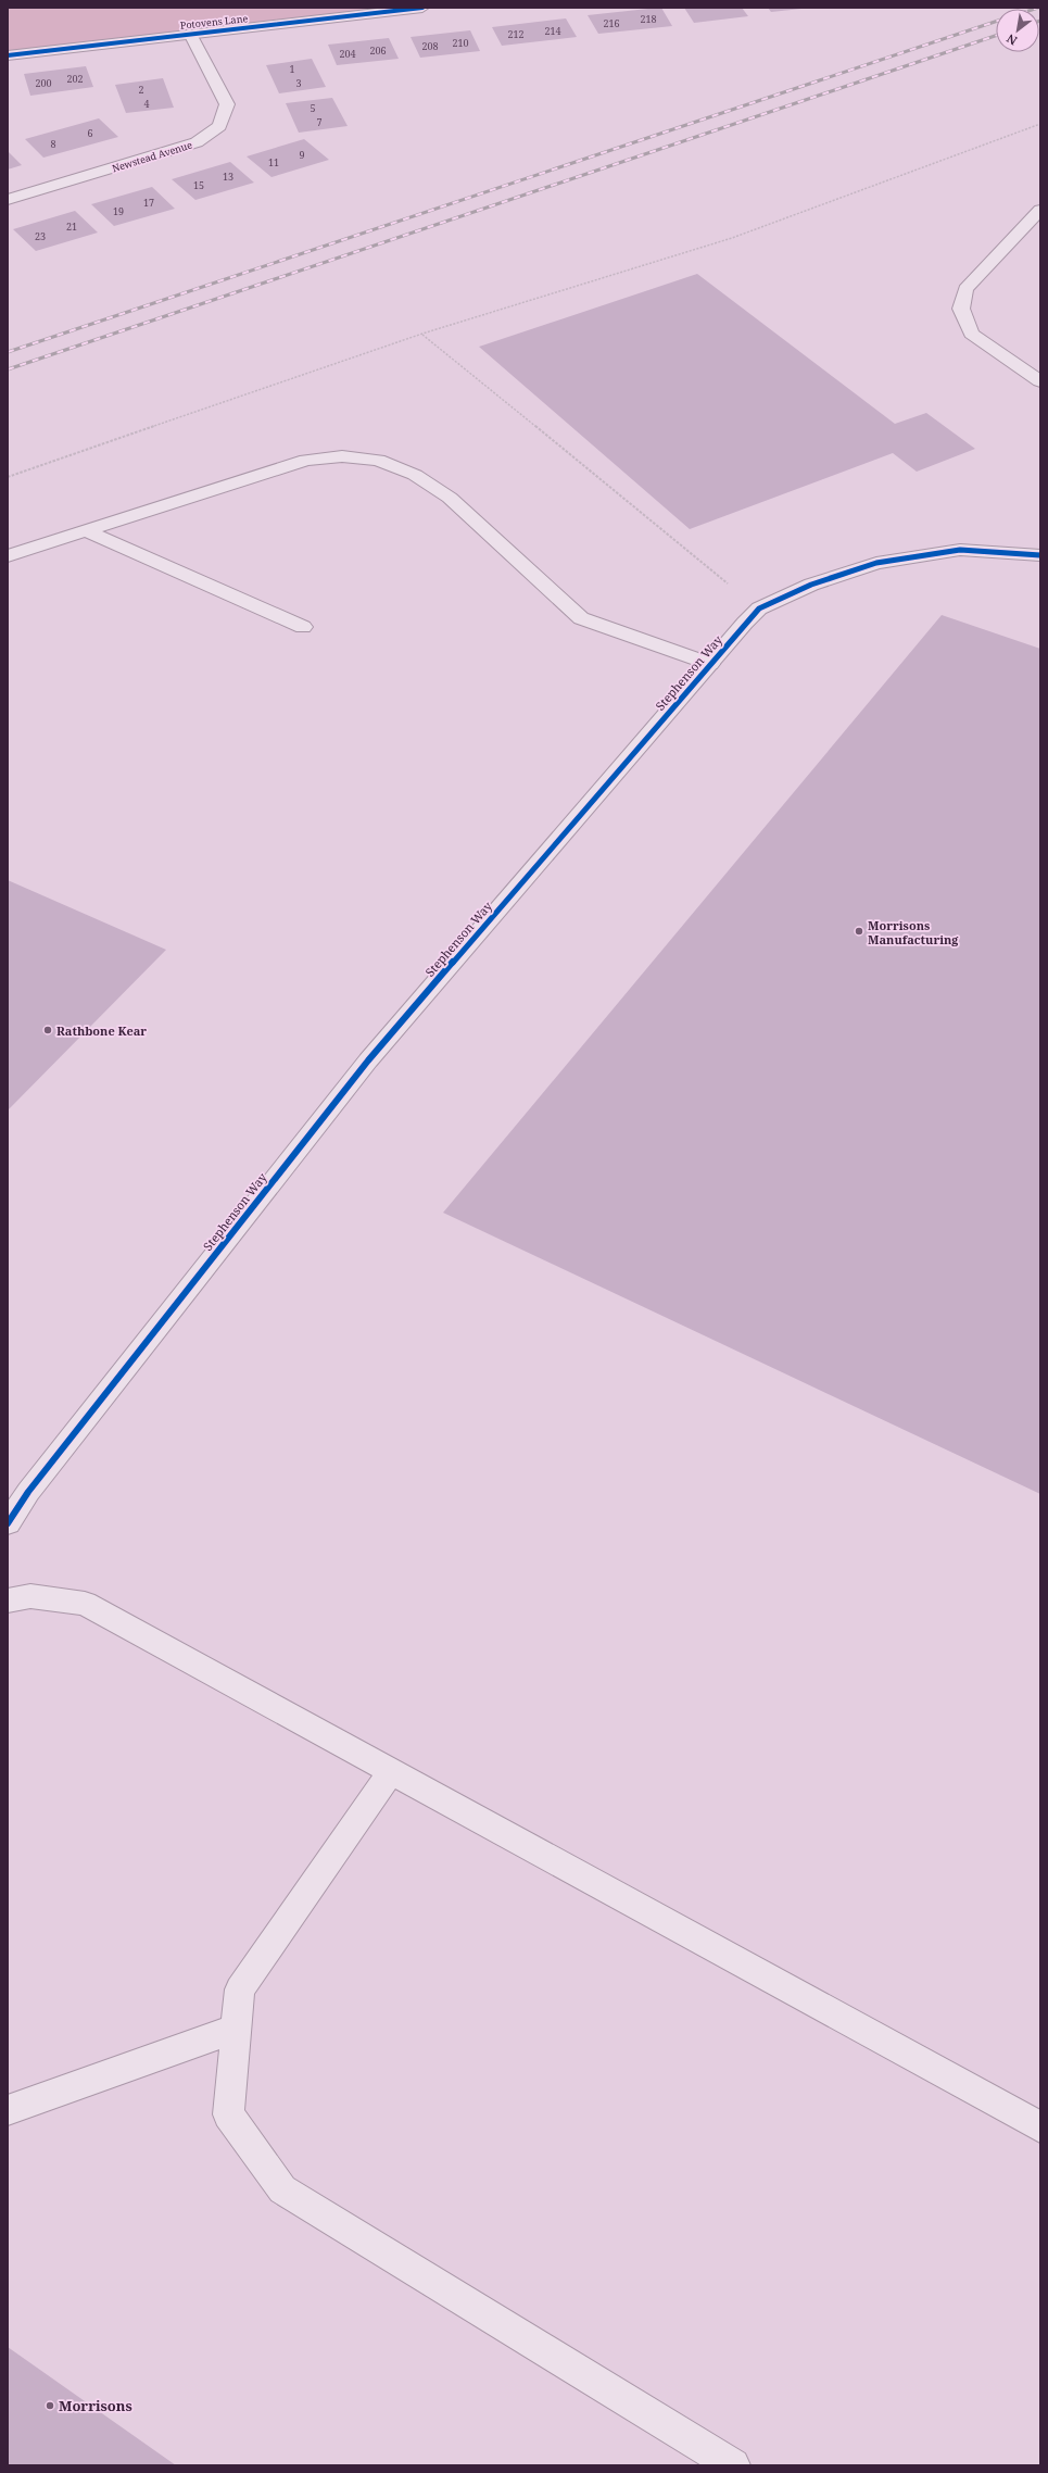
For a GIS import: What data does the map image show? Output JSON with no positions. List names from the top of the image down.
{
  "streets": {
    "street": ["Potovens Lane", "Newstead Avenue", "Stephenson Way"]
  },
  "crossings": [
    ["Potovens Lane", "Newstead Avenue"]
  ],
  "places": ["Morrisons Manufacturing", "Rathbone Kear", "Morrisons"],
  "house_numbers": [
    "218",
    "216",
    "214",
    "212",
    "210",
    "208",
    "206",
    "204",
    "1",
    "202",
    "200",
    "3",
    "2",
    "4",
    "5",
    "7",
    "6",
    "8",
    "9",
    "11",
    "13",
    "15",
    "17",
    "19",
    "21",
    "23"
  ],
  "north": "bottom left"
}
